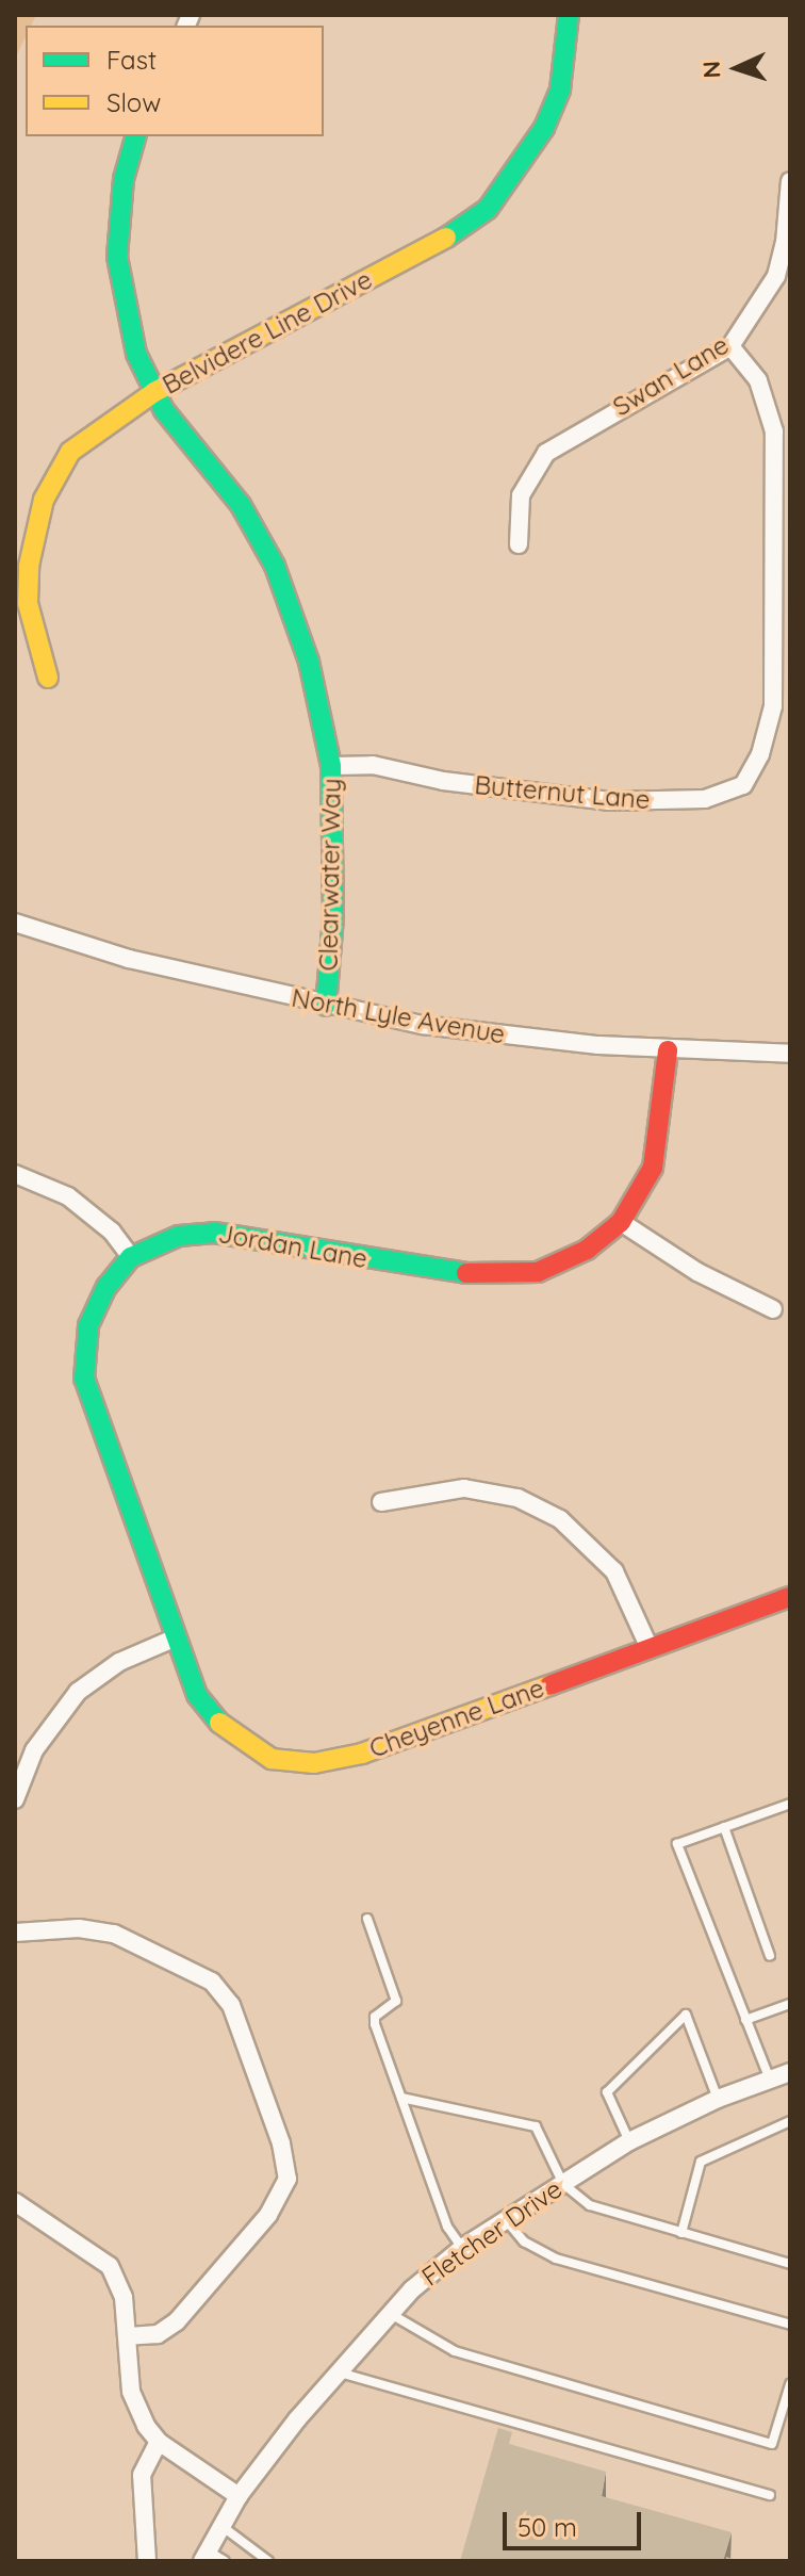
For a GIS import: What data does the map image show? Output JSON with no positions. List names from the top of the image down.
{
  "streets": {
    "street": [
      "Belvidere Line Drive",
      "Swan Lane",
      "Butternut Lane",
      "Clearwater Way",
      "North Lyle Avenue",
      "Jordan Lane",
      "Cheyenne Lane",
      "Fletcher Drive"
    ]
  },
  "crossings": [
    ["Belvidere Line Drive", "Clearwater Way"],
    ["Swan Lane", "Butternut Lane"],
    ["Butternut Lane", "Clearwater Way"],
    ["Clearwater Way", "North Lyle Avenue"],
    ["North Lyle Avenue", "Jordan Lane"]
  ],
  "legend": ["Fast", "Slow"],
  "scale_bar": "50 m",
  "north": "left"
}
